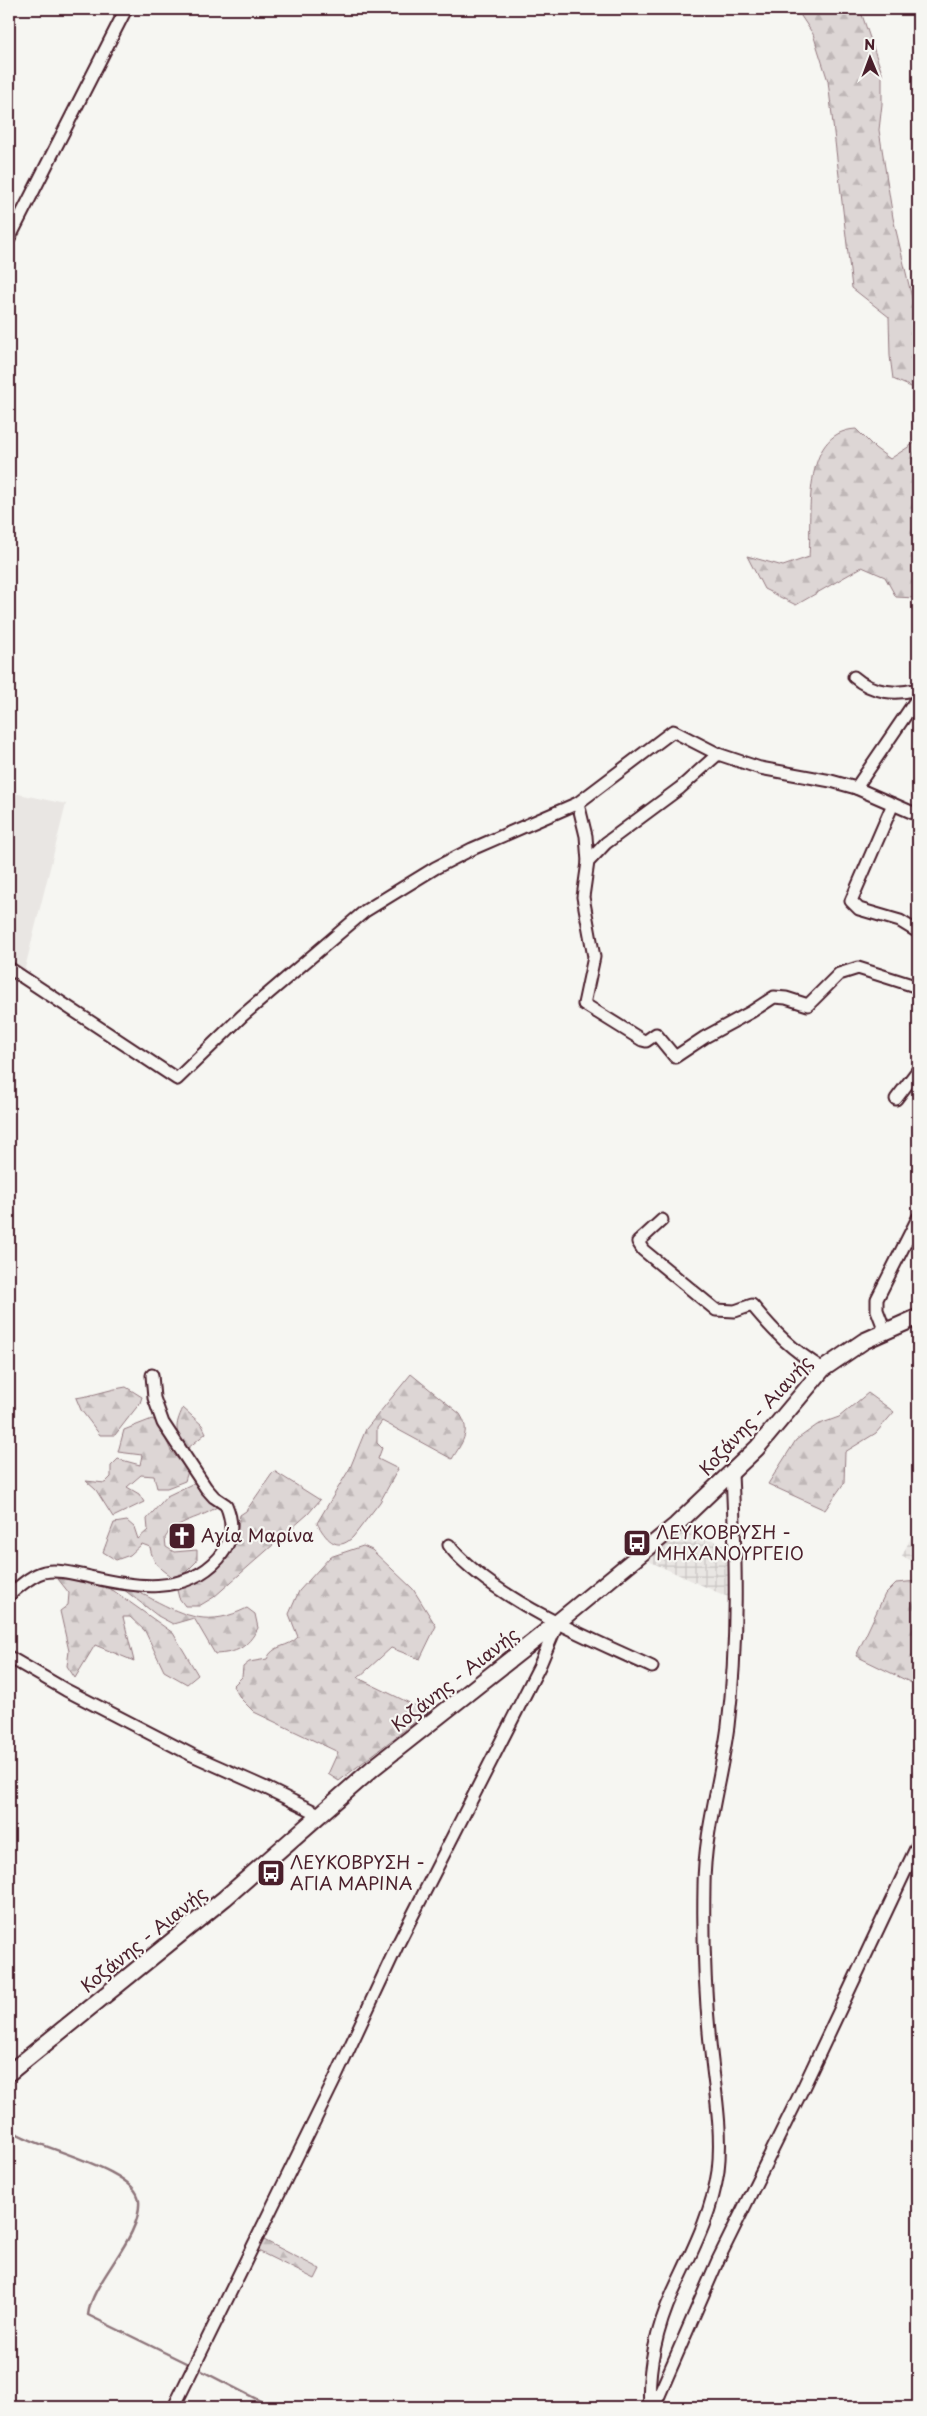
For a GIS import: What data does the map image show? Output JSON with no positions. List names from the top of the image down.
{
  "streets": {
    "main road": ["Κοζάνης - Αιανής"]
  },
  "places": {
    "church": ["Αγία Μαρίνα"],
    "bus stop": ["ΛΕΥΚΟΒΡΥΣΗ - ΜΗΧΑΝΟΥΡΓΕΙΟ", "ΛΕΥΚΟΒΡΥΣΗ - ΑΓΙΑ ΜΑΡΙΝΑ"]
  },
  "north": "top"
}
